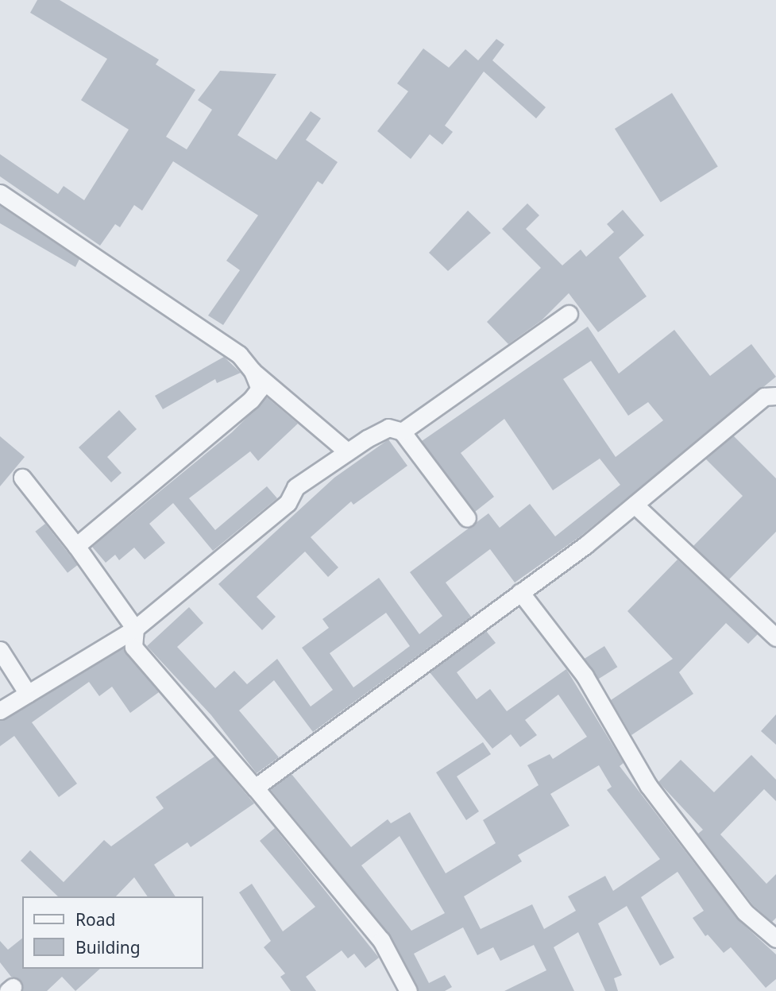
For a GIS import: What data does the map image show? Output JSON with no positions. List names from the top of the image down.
{
  "legend": ["Road", "Building"]
}
